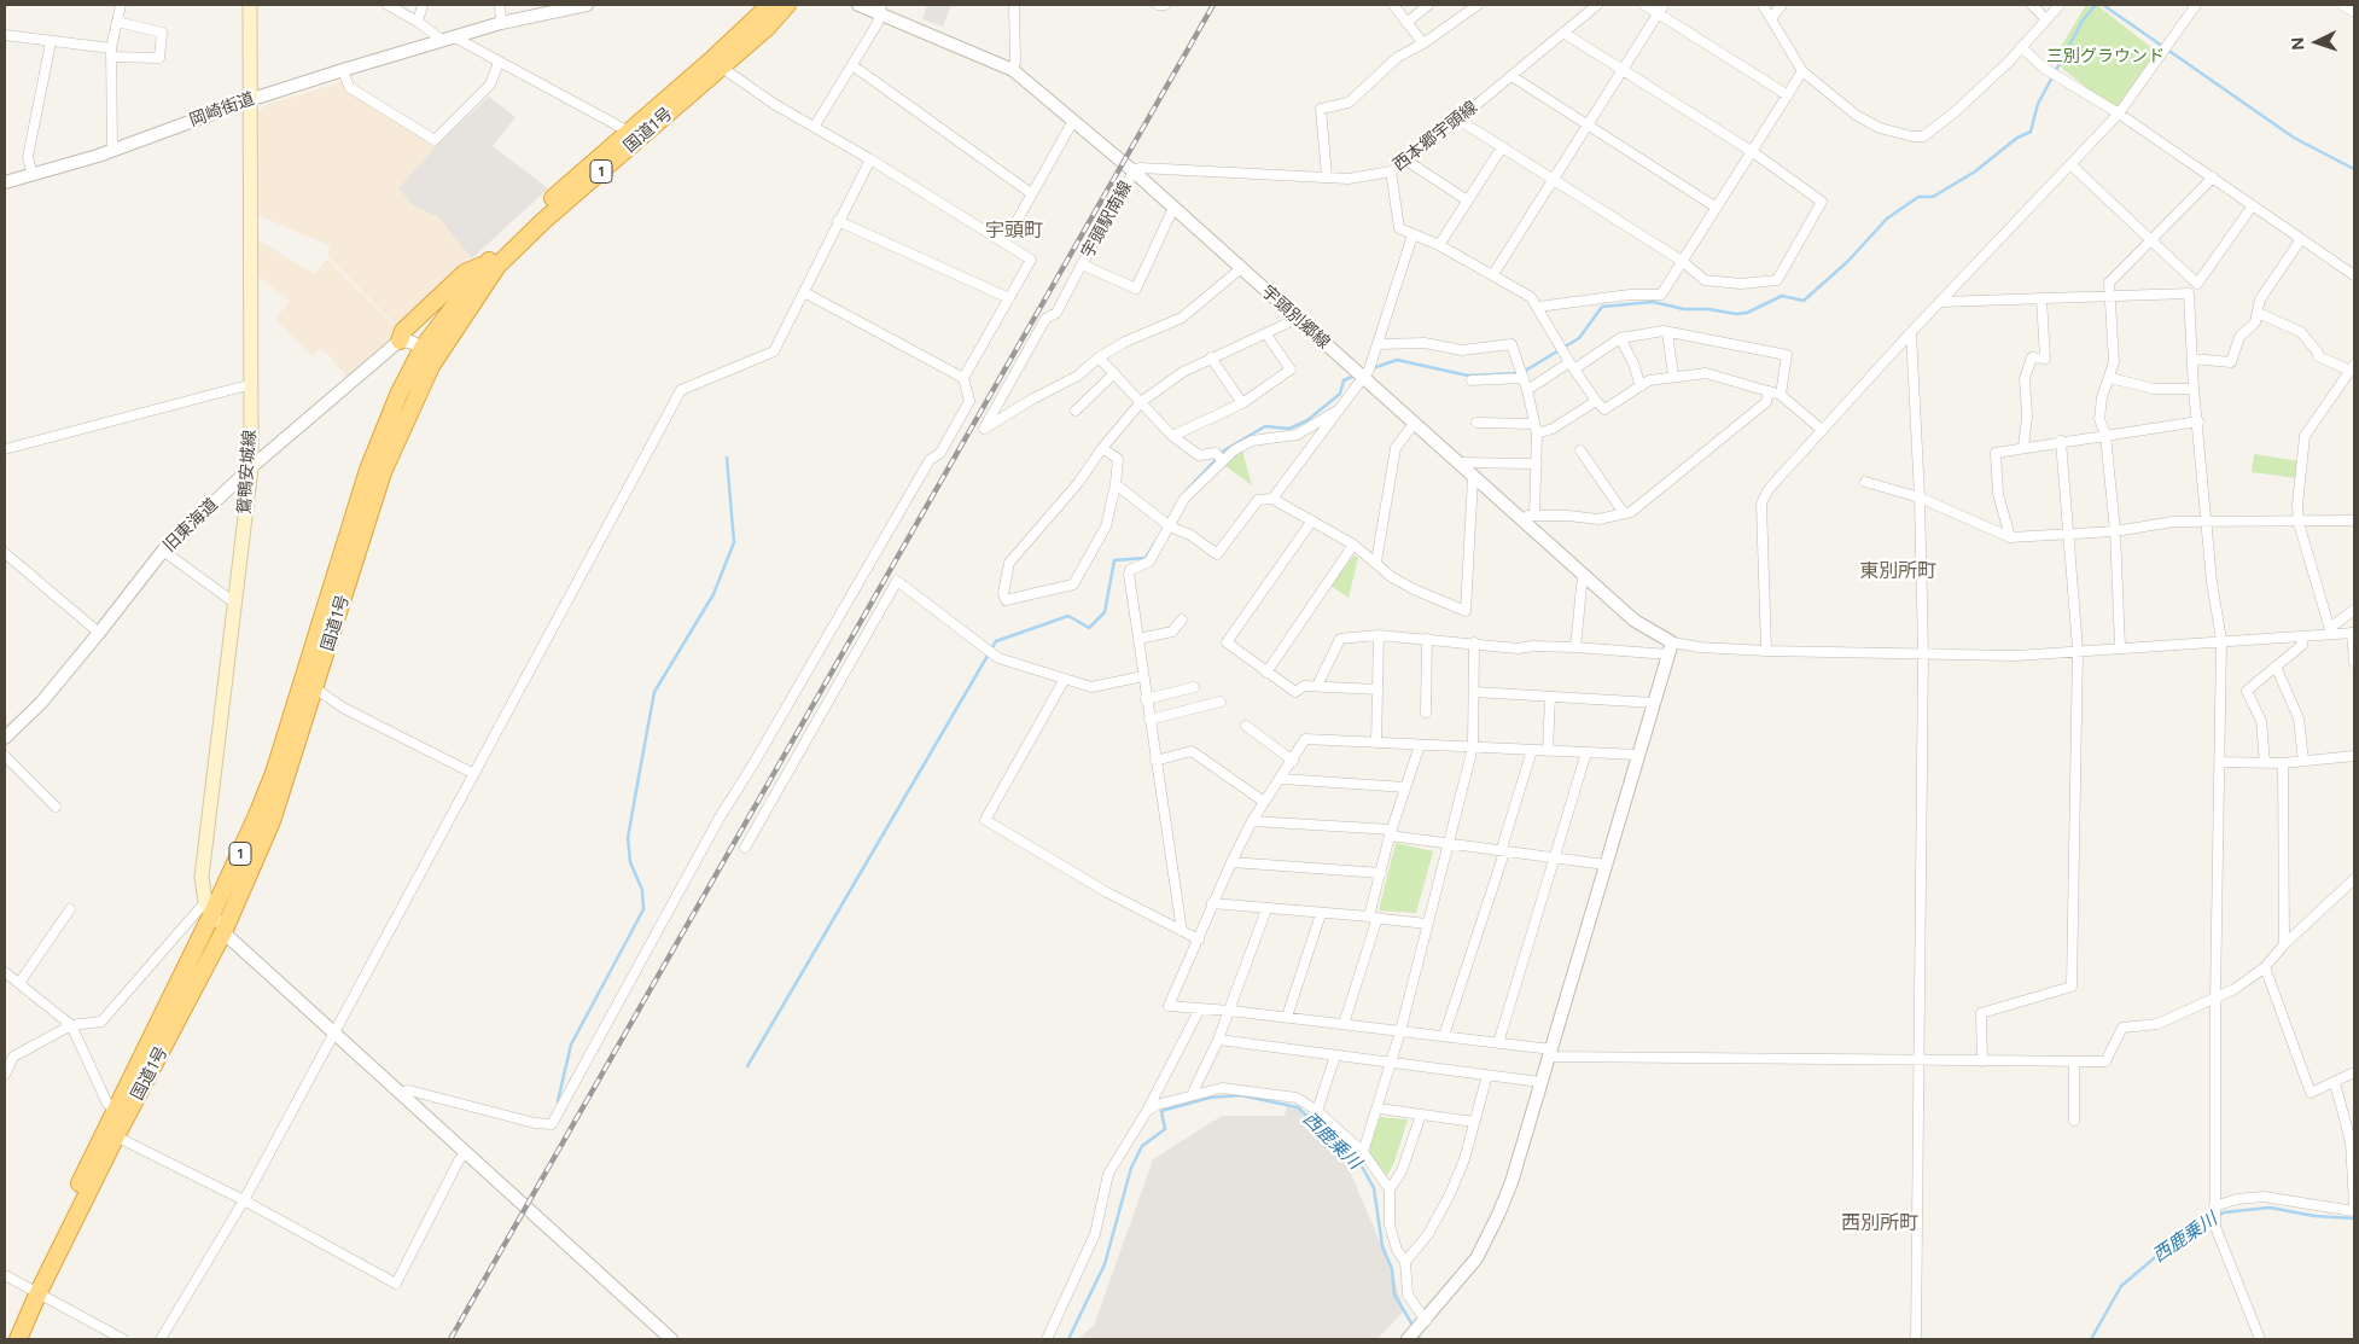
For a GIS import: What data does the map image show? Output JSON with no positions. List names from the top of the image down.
{
  "streets": {
    "highway": ["国道1号", "1"],
    "main road": ["鴛鴨安城線"],
    "street": [
      "岡崎街道",
      "西本郷宇頭線",
      "宇頭駅南線",
      "宇頭別郷線",
      "旧東海道"
    ]
  },
  "crossings": [
    ["岡崎街道", "鴛鴨安城線"],
    ["国道1号", "鴛鴨安城線"],
    ["西本郷宇頭線", "宇頭駅南線"],
    ["西本郷宇頭線", "宇頭別郷線"],
    ["宇頭駅南線", "宇頭別郷線"],
    ["鴛鴨安城線", "旧東海道"]
  ],
  "districts": ["宇頭町", "東別所町", "西別所町"],
  "water": ["西鹿乗川"],
  "parks": ["三別グラウンド"],
  "north": "left"
}
